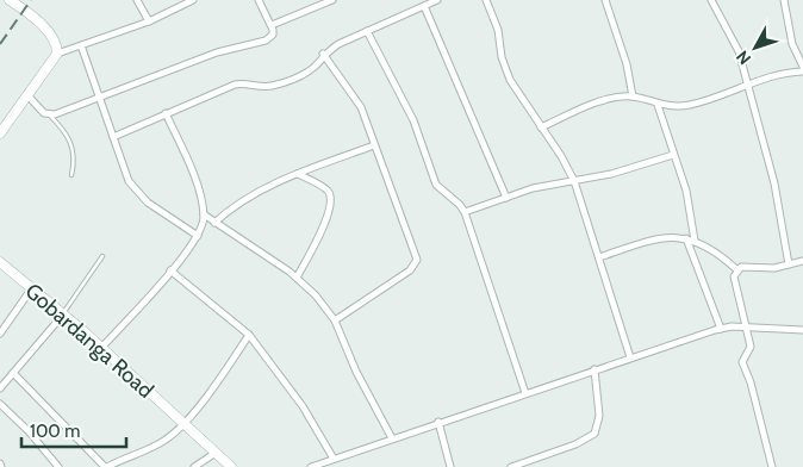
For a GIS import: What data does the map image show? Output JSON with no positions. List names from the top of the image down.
{
  "streets": {
    "main road": ["Gobardanga Road"]
  },
  "scale_bar": "100 m",
  "north": "bottom left"
}
